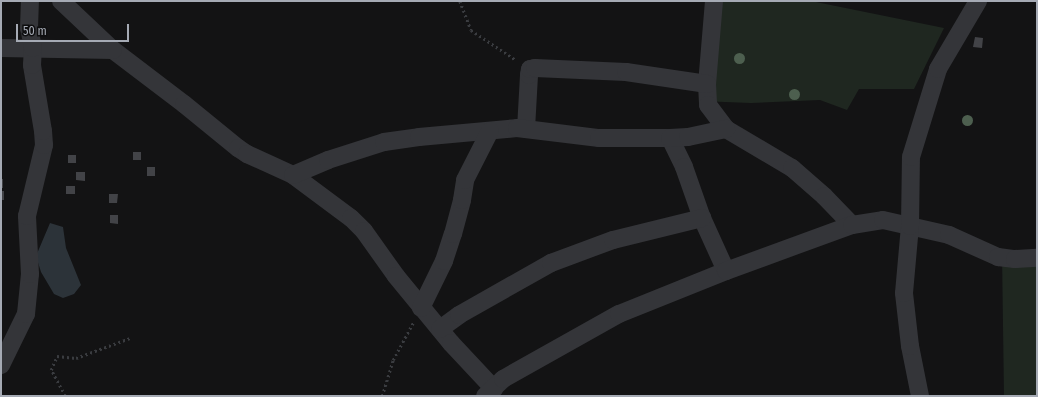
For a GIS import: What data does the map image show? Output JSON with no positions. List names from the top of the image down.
{
  "scale_bar": "50 m"
}
